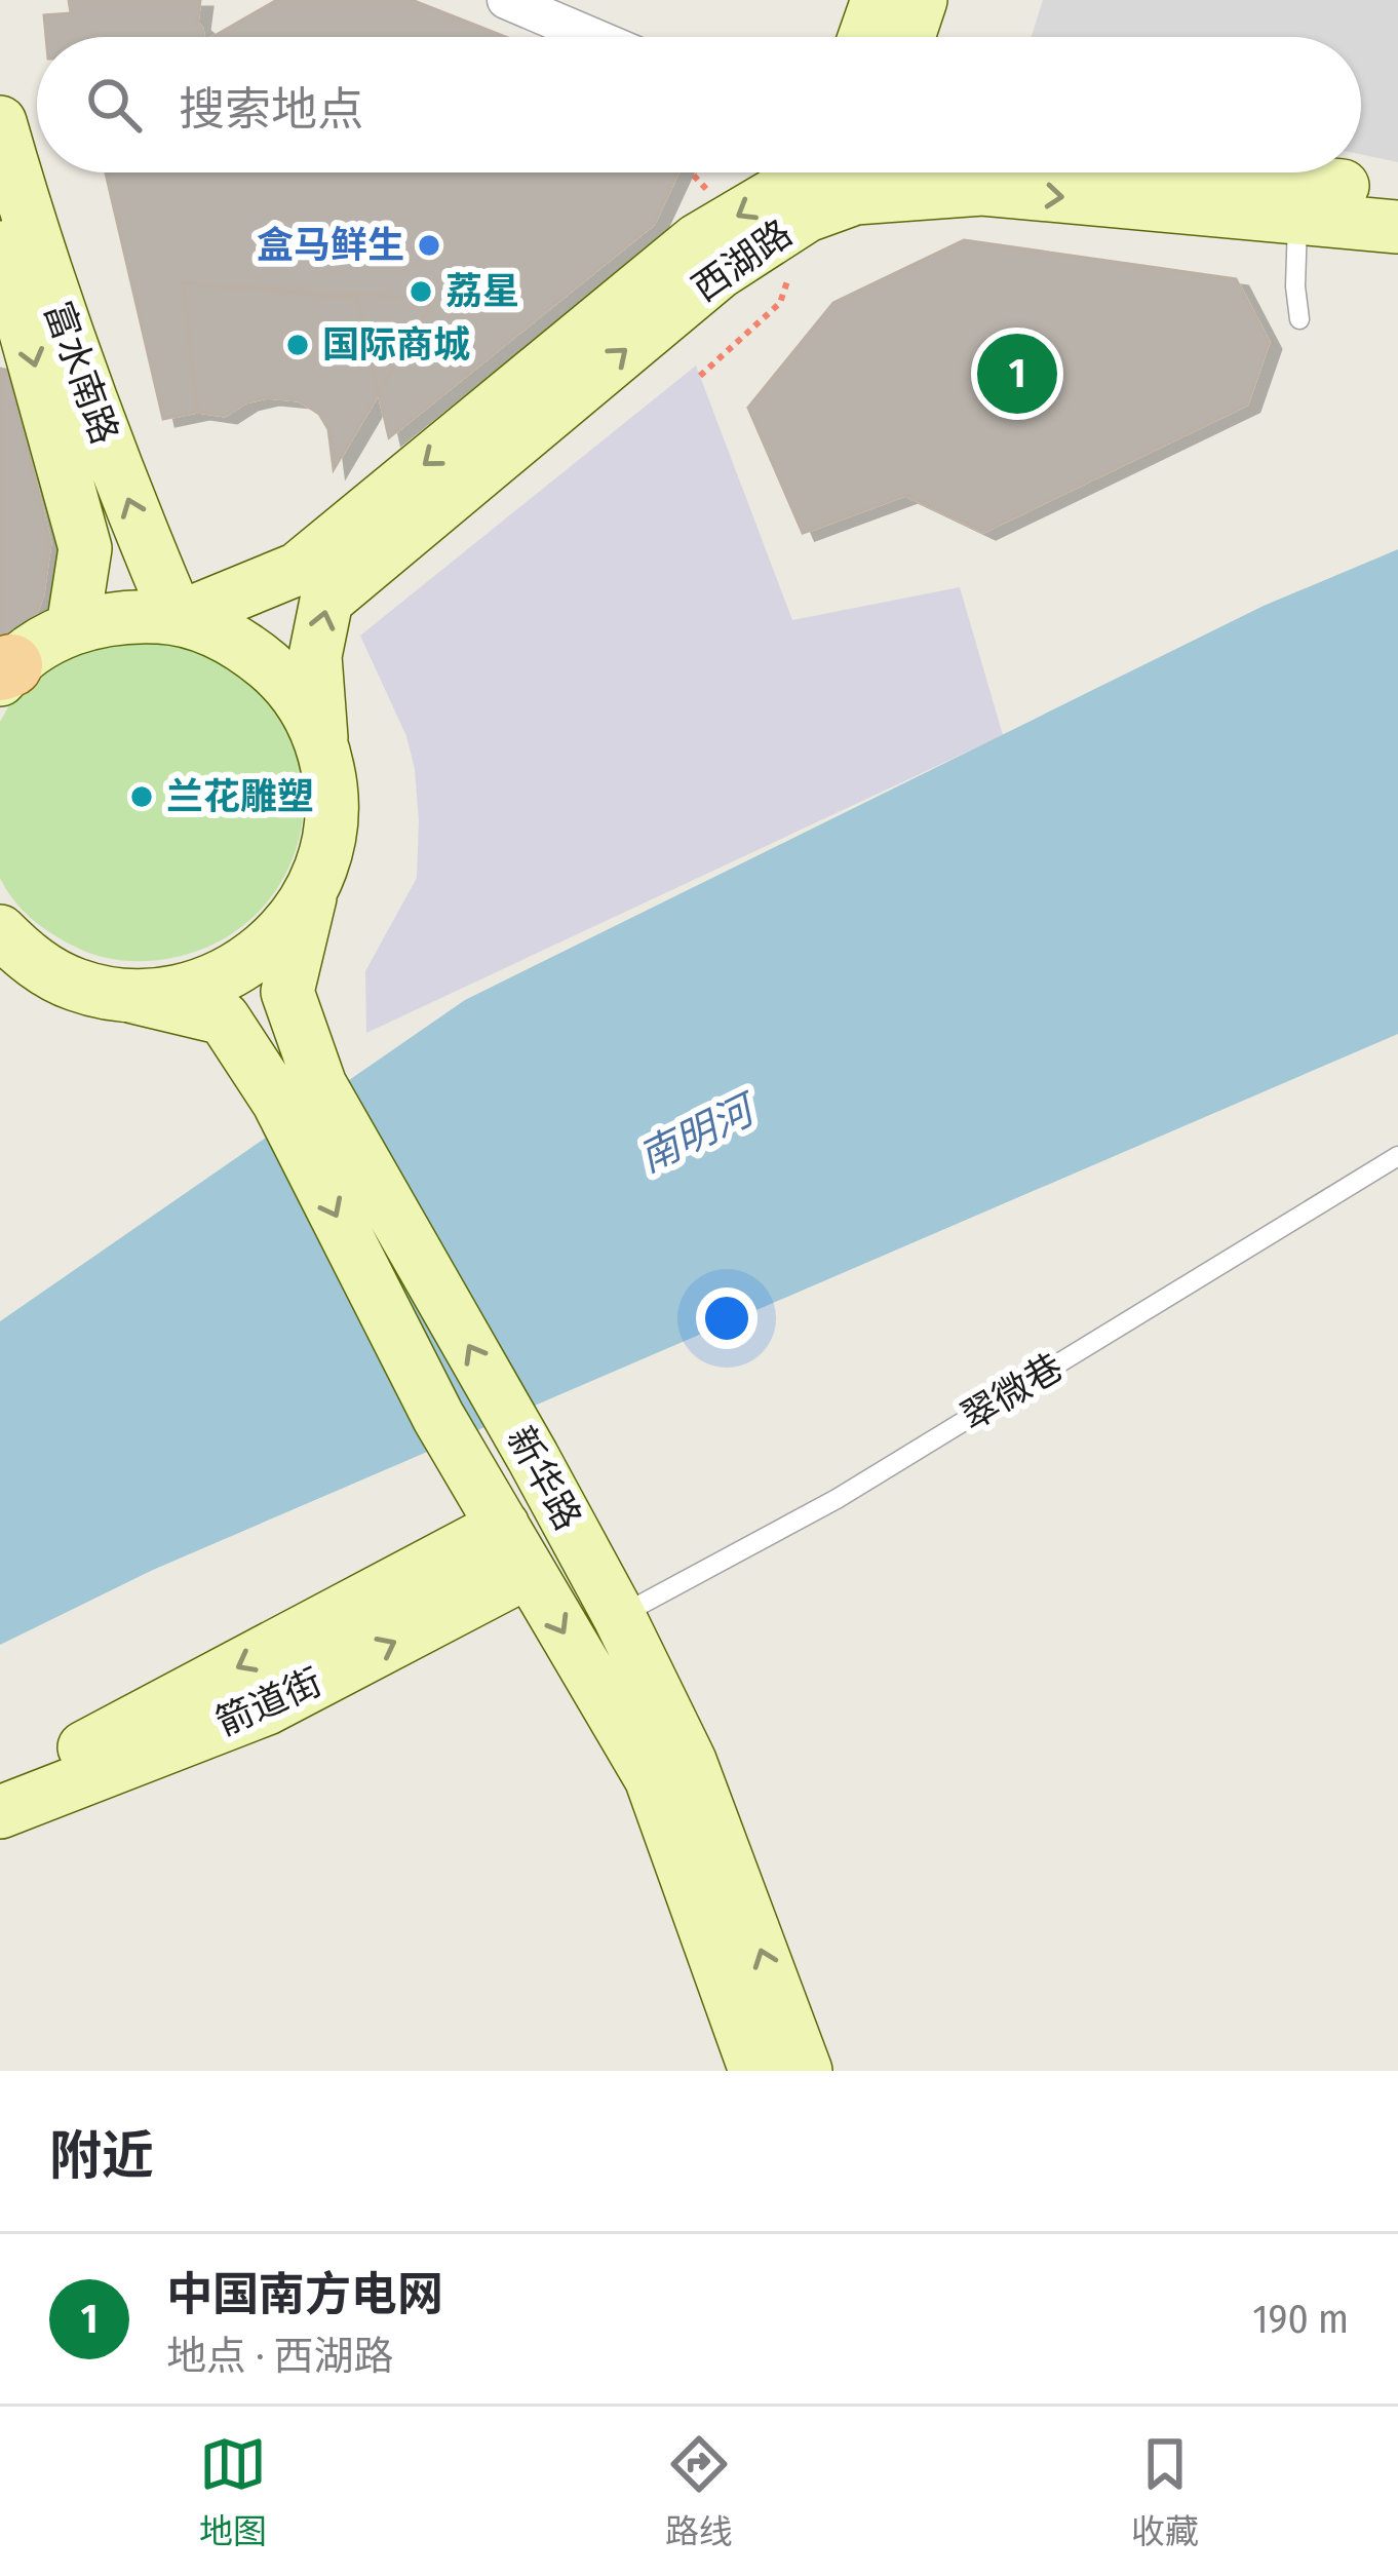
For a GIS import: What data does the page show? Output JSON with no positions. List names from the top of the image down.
{
  "streets": {
    "main road": [
      "西湖路",
      "富水南路",
      "新华路",
      "箭道街"
    ],
    "lane": ["翠微巷"]
  },
  "crossings": [
    ["西湖路", "富水南路"],
    ["西湖路", "新华路"],
    ["翠微巷", "新华路"],
    ["新华路", "箭道街"]
  ],
  "water": ["南明河"],
  "places": [
    "盒马鲜生",
    "荔星",
    "国际商城",
    "兰花雕塑"
  ],
  "page": {
    "search": "搜索地点",
    "pins": "1",
    "heading": "附近",
    "list": [
      {
        "mark": "1",
        "name": "中国南方电网",
        "note": "地点 · 西湖路",
        "value": "190 m"
      }
    ],
    "nav": ["地图", "路线", "收藏"]
  }
}
